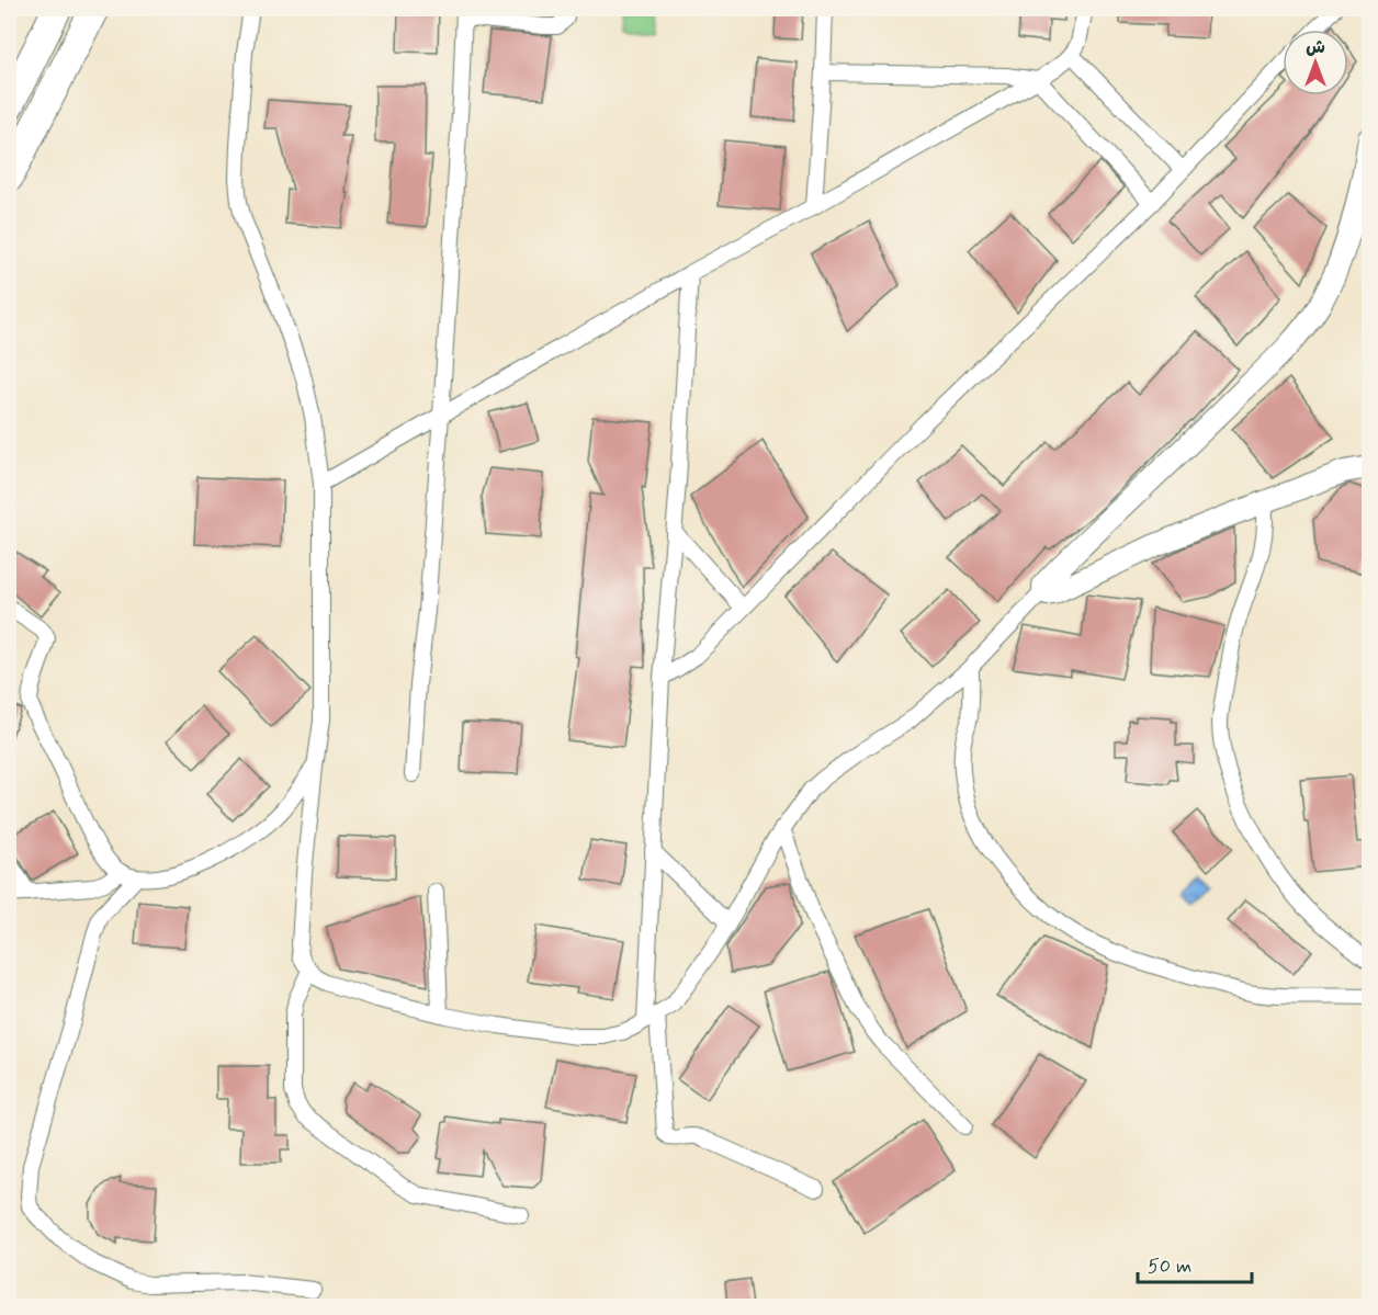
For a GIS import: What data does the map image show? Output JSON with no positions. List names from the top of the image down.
{
  "scale_bar": "50 m",
  "north": "top"
}
